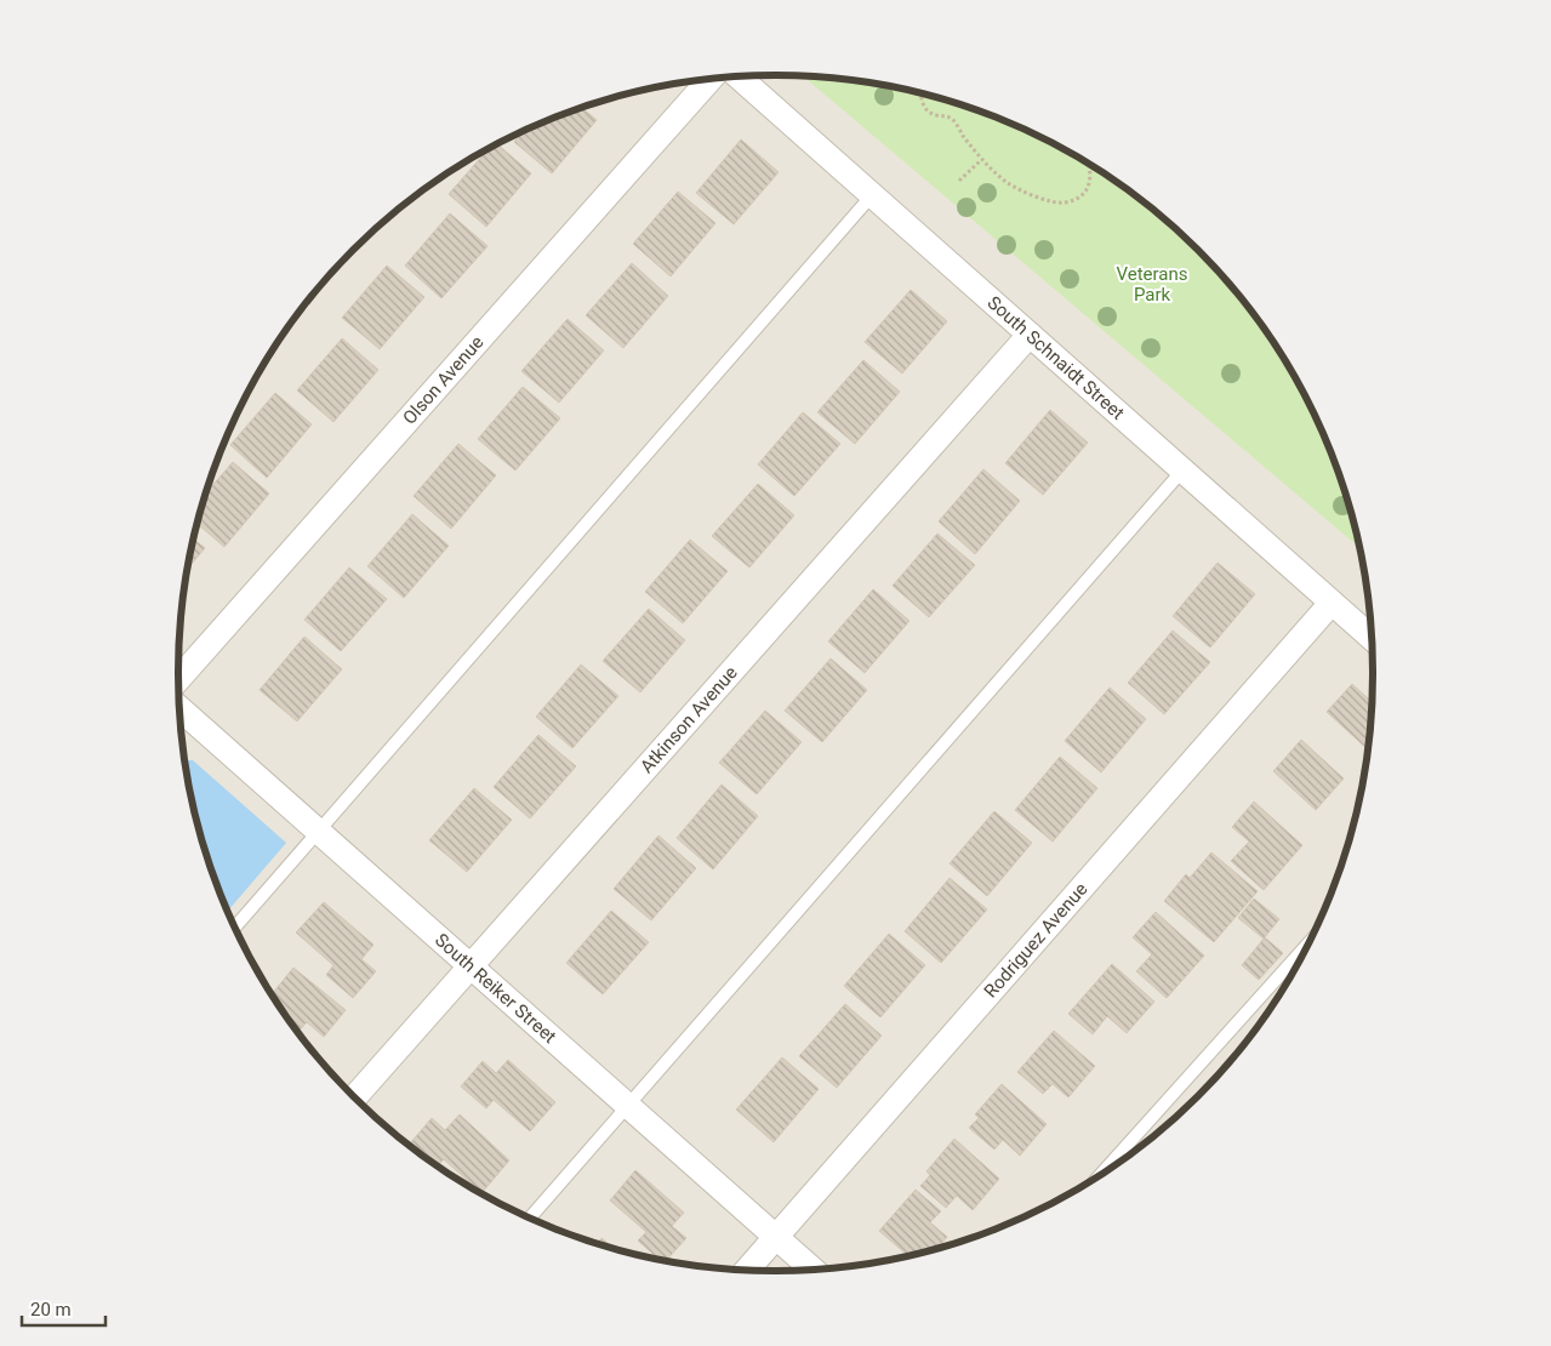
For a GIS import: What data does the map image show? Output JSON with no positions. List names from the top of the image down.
{
  "streets": {
    "street": [
      "South Schnaidt Street",
      "Olson Avenue",
      "Atkinson Avenue",
      "Rodriguez Avenue",
      "South Reiker Street"
    ]
  },
  "crossings": [
    ["South Schnaidt Street", "Atkinson Avenue"],
    ["South Schnaidt Street", "Rodriguez Avenue"],
    ["Atkinson Avenue", "South Reiker Street"],
    ["Rodriguez Avenue", "South Reiker Street"]
  ],
  "parks": ["Veterans Park"],
  "scale_bar": "20 m"
}
